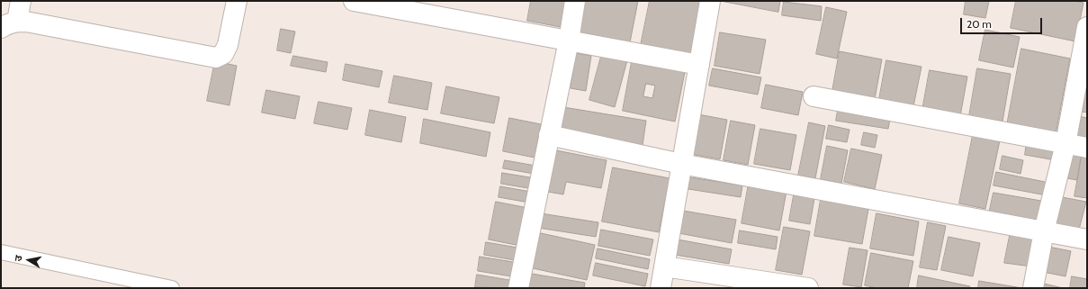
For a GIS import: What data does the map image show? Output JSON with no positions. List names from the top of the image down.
{
  "scale_bar": "20 m",
  "north": "left"
}
